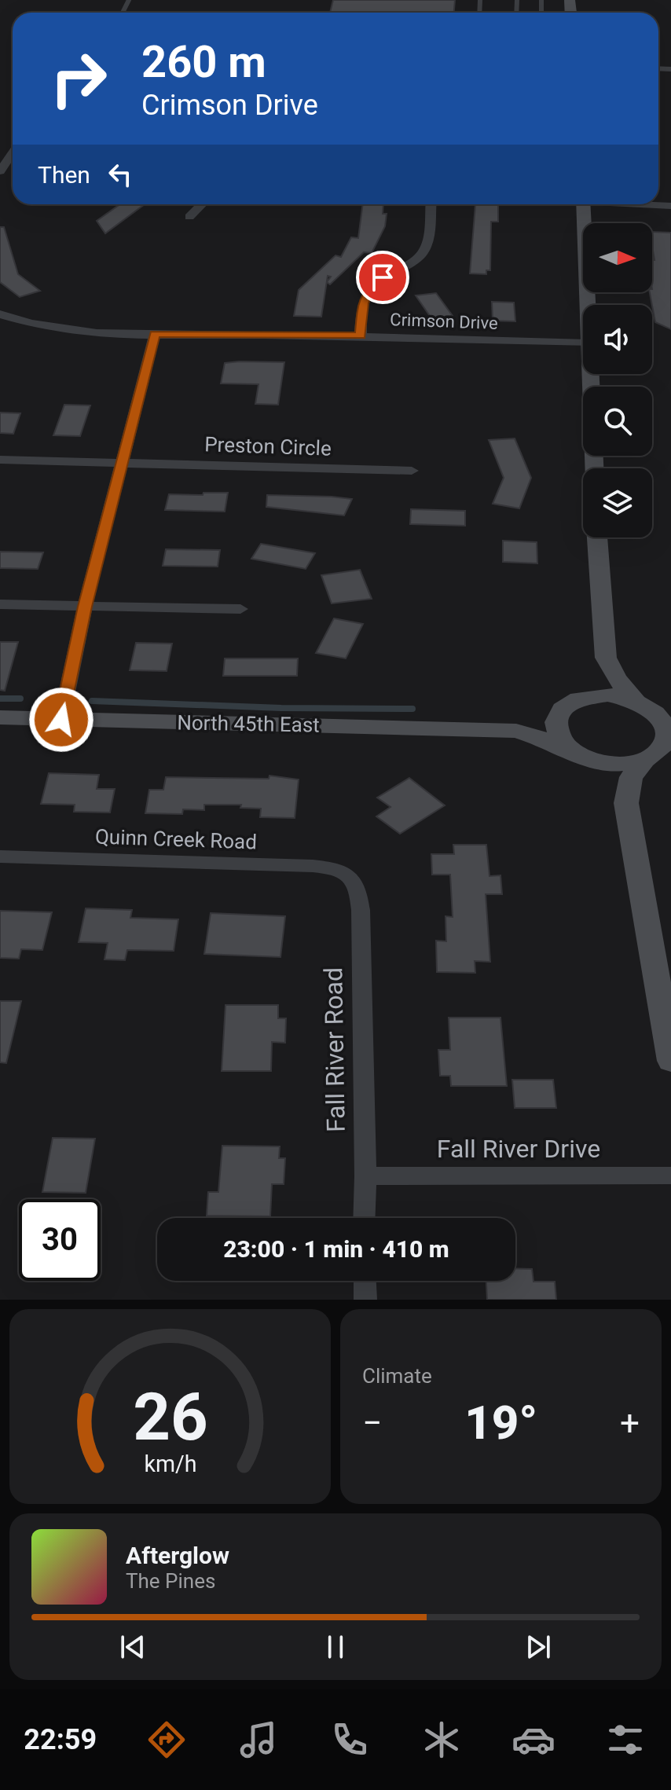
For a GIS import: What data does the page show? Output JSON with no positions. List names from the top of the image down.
{
  "streets": {
    "main road": ["North 45th East"],
    "street": [
      "Crimson Drive",
      "Preston Circle",
      "Quinn Creek Road",
      "Fall River Road",
      "Fall River Drive"
    ]
  },
  "crossings": [
    ["Quinn Creek Road", "Fall River Road"],
    ["Fall River Road", "Fall River Drive"]
  ],
  "north": "right",
  "page": {
    "turn": ["260 m", "Crimson Drive"],
    "then": "Then",
    "limit": "30",
    "trip": "23:00 · 1 min · 410 m",
    "tile": "Climate",
    "heat": ["−", "19°", "+"],
    "song": ["Afterglow", "The Pines"],
    "tabs": "22:59",
    "gauge": ["26", "km/h"]
  }
}
